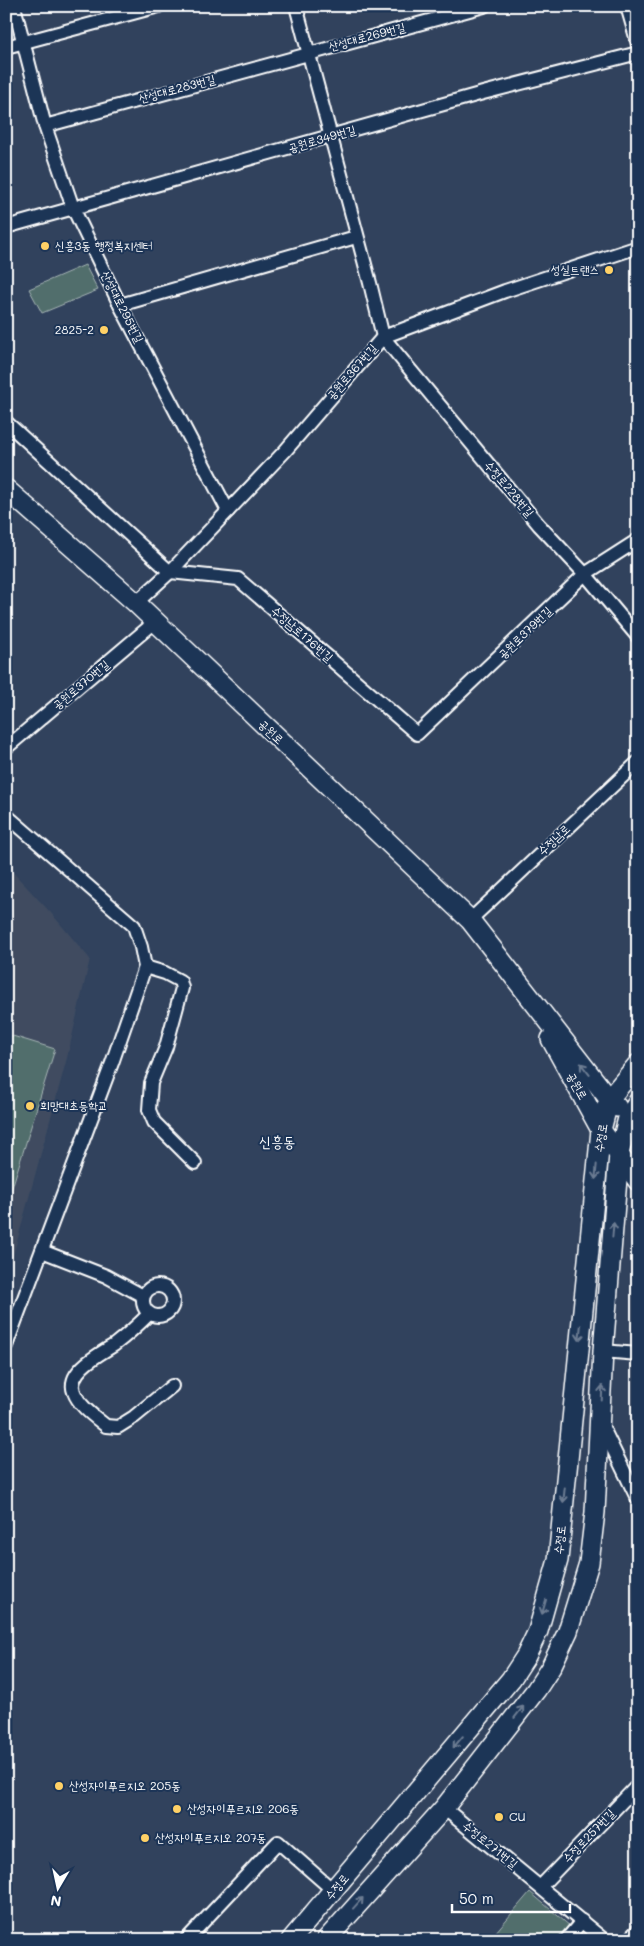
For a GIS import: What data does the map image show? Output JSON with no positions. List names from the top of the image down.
{
  "streets": {
    "main road": ["공원로", "수정로"],
    "street": [
      "산성대로269번길",
      "산성대로283번길",
      "공원로349번길",
      "산성대로295번길",
      "공원로367번길",
      "수정로228번길",
      "공원로379번길",
      "수정남로176번길",
      "공원로370번길",
      "수정남로",
      "수정로257번길",
      "수정로271번길"
    ]
  },
  "crossings": [
    ["산성대로269번길", "산성대로283번길"],
    ["산성대로283번길", "산성대로295번길"],
    ["공원로349번길", "산성대로295번길"],
    ["산성대로295번길", "공원로367번길"],
    ["공원로367번길", "수정로228번길"],
    ["공원로367번길", "수정남로176번길"],
    ["공원로367번길", "공원로"],
    ["수정로228번길", "공원로379번길"],
    ["공원로379번길", "수정남로176번길"],
    ["공원로370번길", "공원로"],
    ["공원로", "수정남로"],
    ["공원로", "수정로"],
    ["수정로", "수정로271번길"],
    ["수정로257번길", "수정로271번길"]
  ],
  "districts": ["신흥동"],
  "places": [
    "신흥3동 행정복지센터",
    "성실트랜스",
    "2825-2",
    "희망대초등학교",
    "산성자이푸르지오 205동",
    "산성자이푸르지오 206동",
    "CU",
    "산성자이푸르지오 207동"
  ],
  "scale_bar": "50 m",
  "north": "bottom"
}
